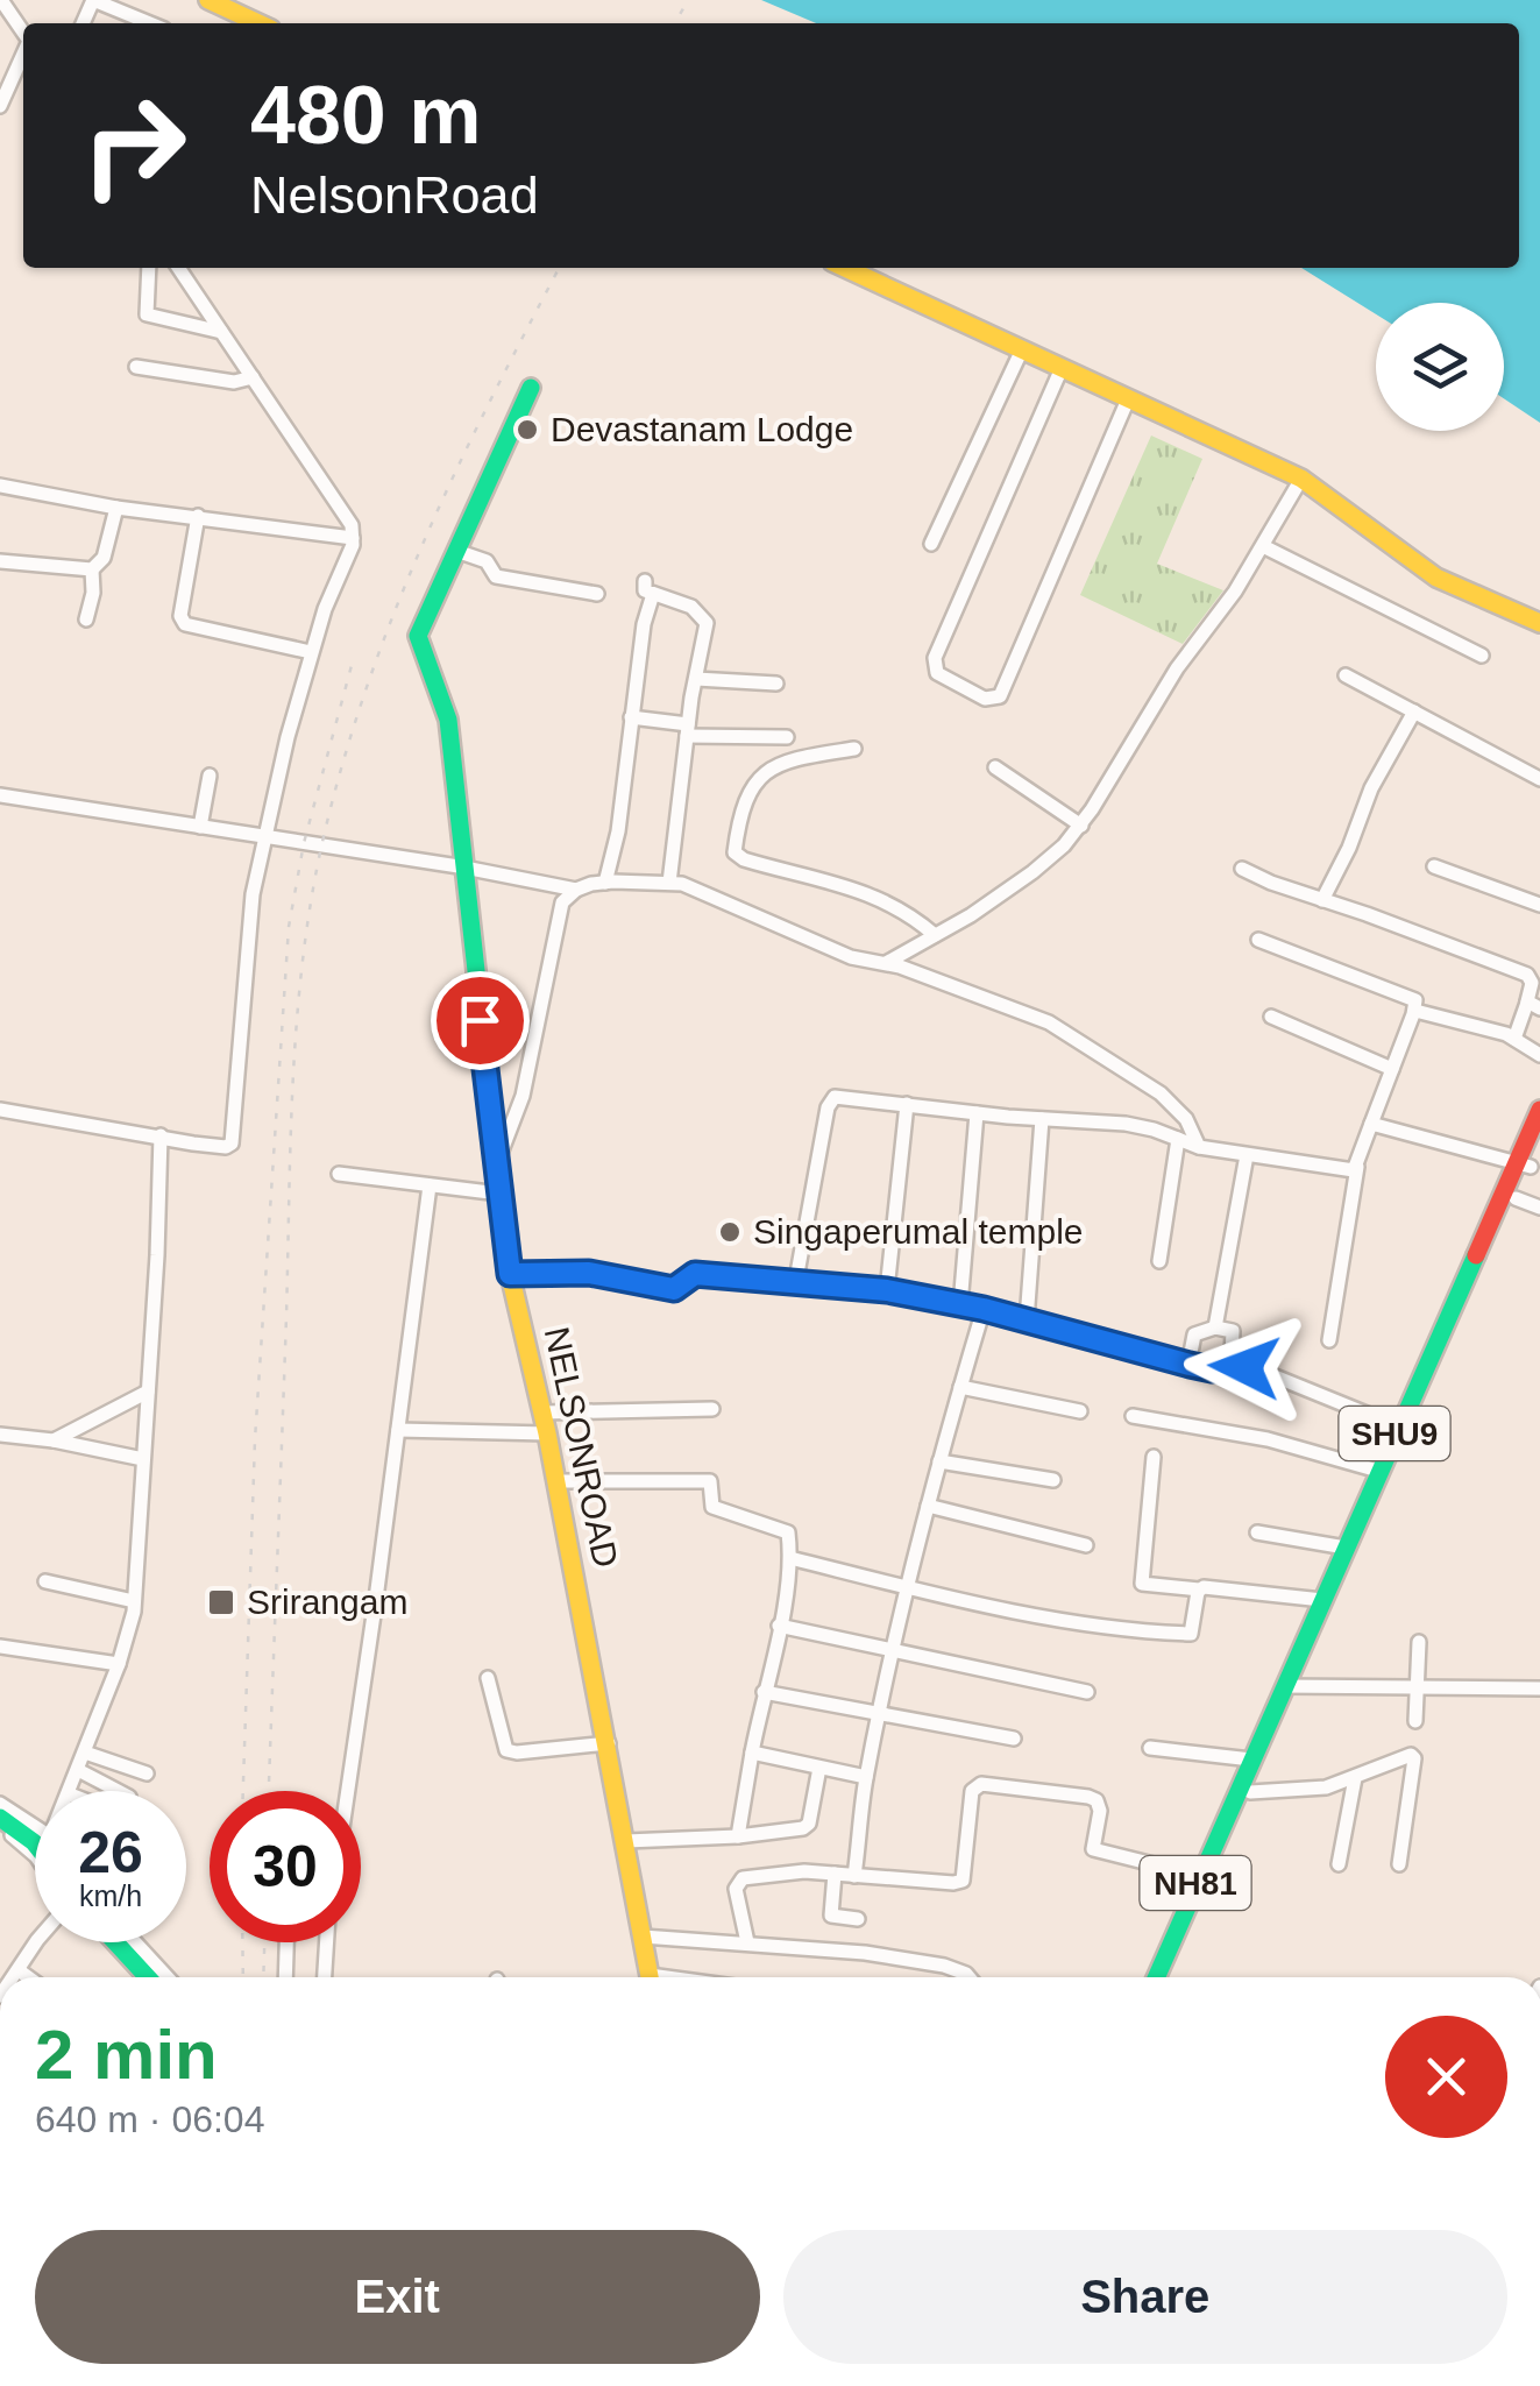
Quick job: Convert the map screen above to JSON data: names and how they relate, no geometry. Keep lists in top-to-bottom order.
{
  "streets": {
    "main road": ["SHU9", "NELSONROAD", "NH81"]
  },
  "crossings": [
    ["SHU9", "NH81"]
  ],
  "places": {
    "other": ["Devastanam Lodge", "Singaperumal temple"],
    "transit": ["Srirangam"]
  },
  "page": {
    "turn": ["480 m", "NelsonRoad"],
    "speed": "26 km/h",
    "limit": "30",
    "heading": ["2 min", "640 m · 06:04"],
    "buttons": ["Exit", "Share"]
  }
}
